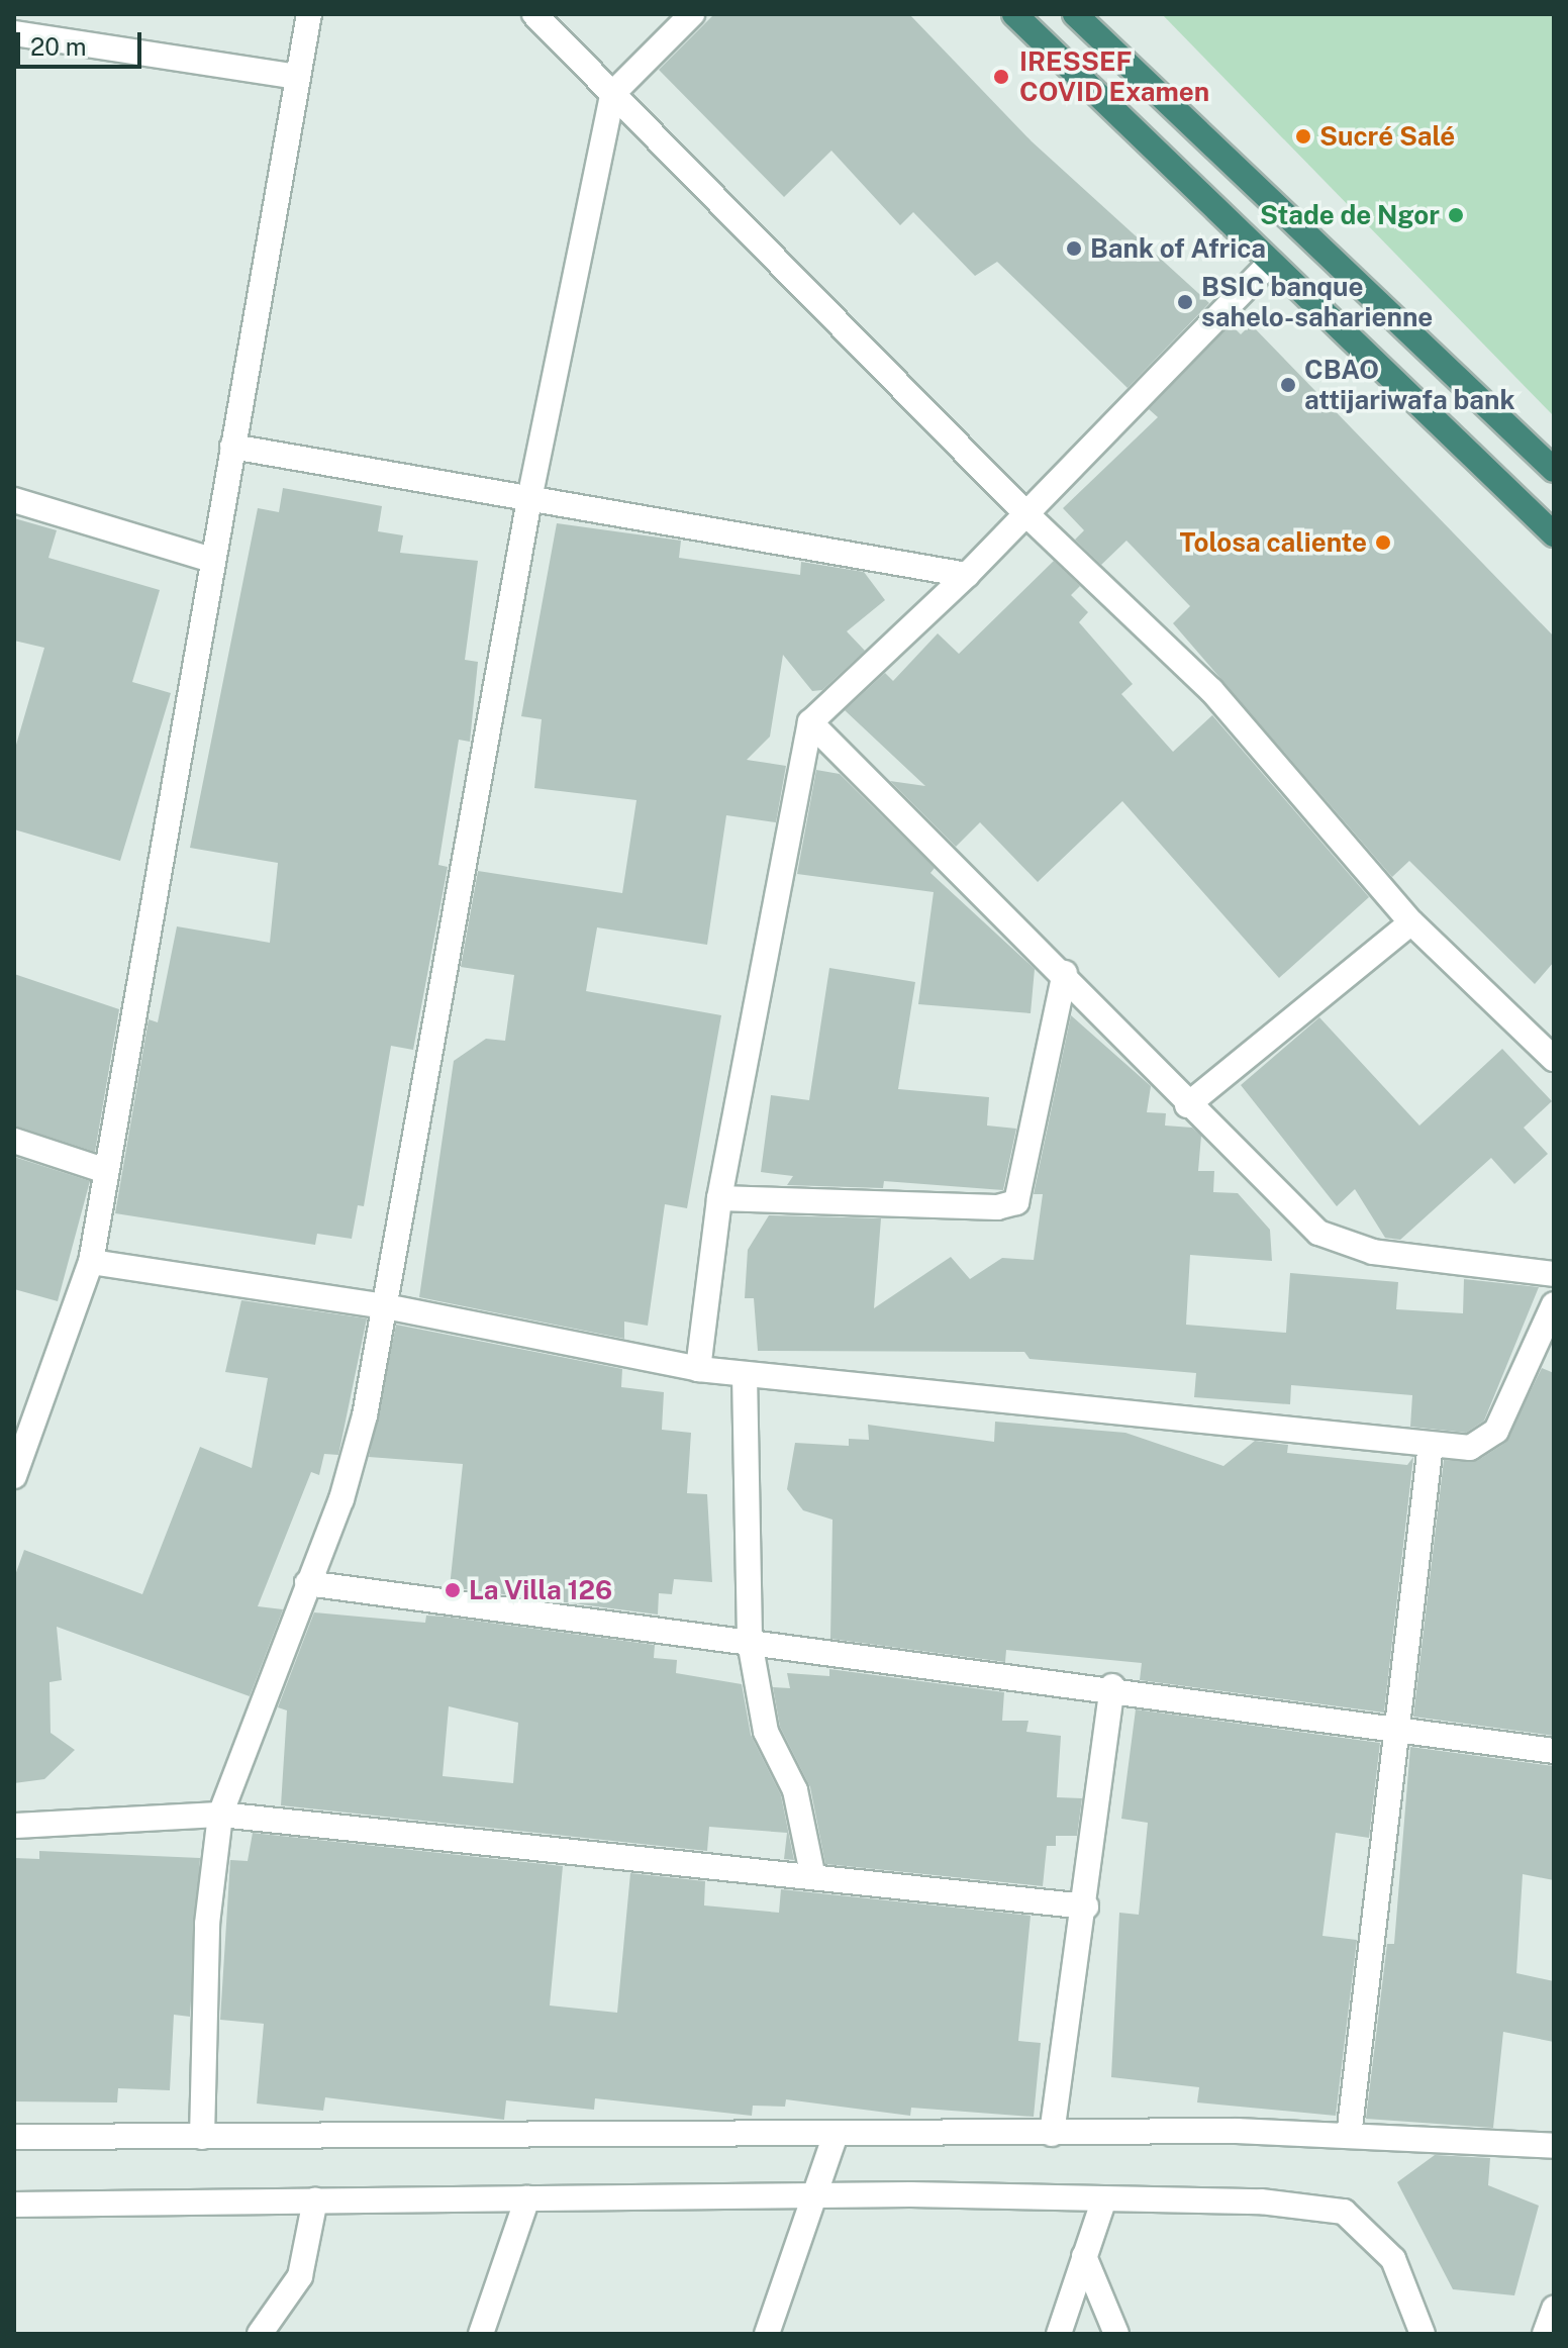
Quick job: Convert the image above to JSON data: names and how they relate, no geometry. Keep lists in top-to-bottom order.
{
  "places": [
    "IRESSEF COVID Examen",
    "Sucré Salé",
    "Stade de Ngor",
    "Bank of Africa",
    "BSIC banque sahelo-saharienne",
    "CBAO attijariwafa bank",
    "Tolosa caliente",
    "La Villa 126"
  ],
  "scale_bar": "20 m"
}
